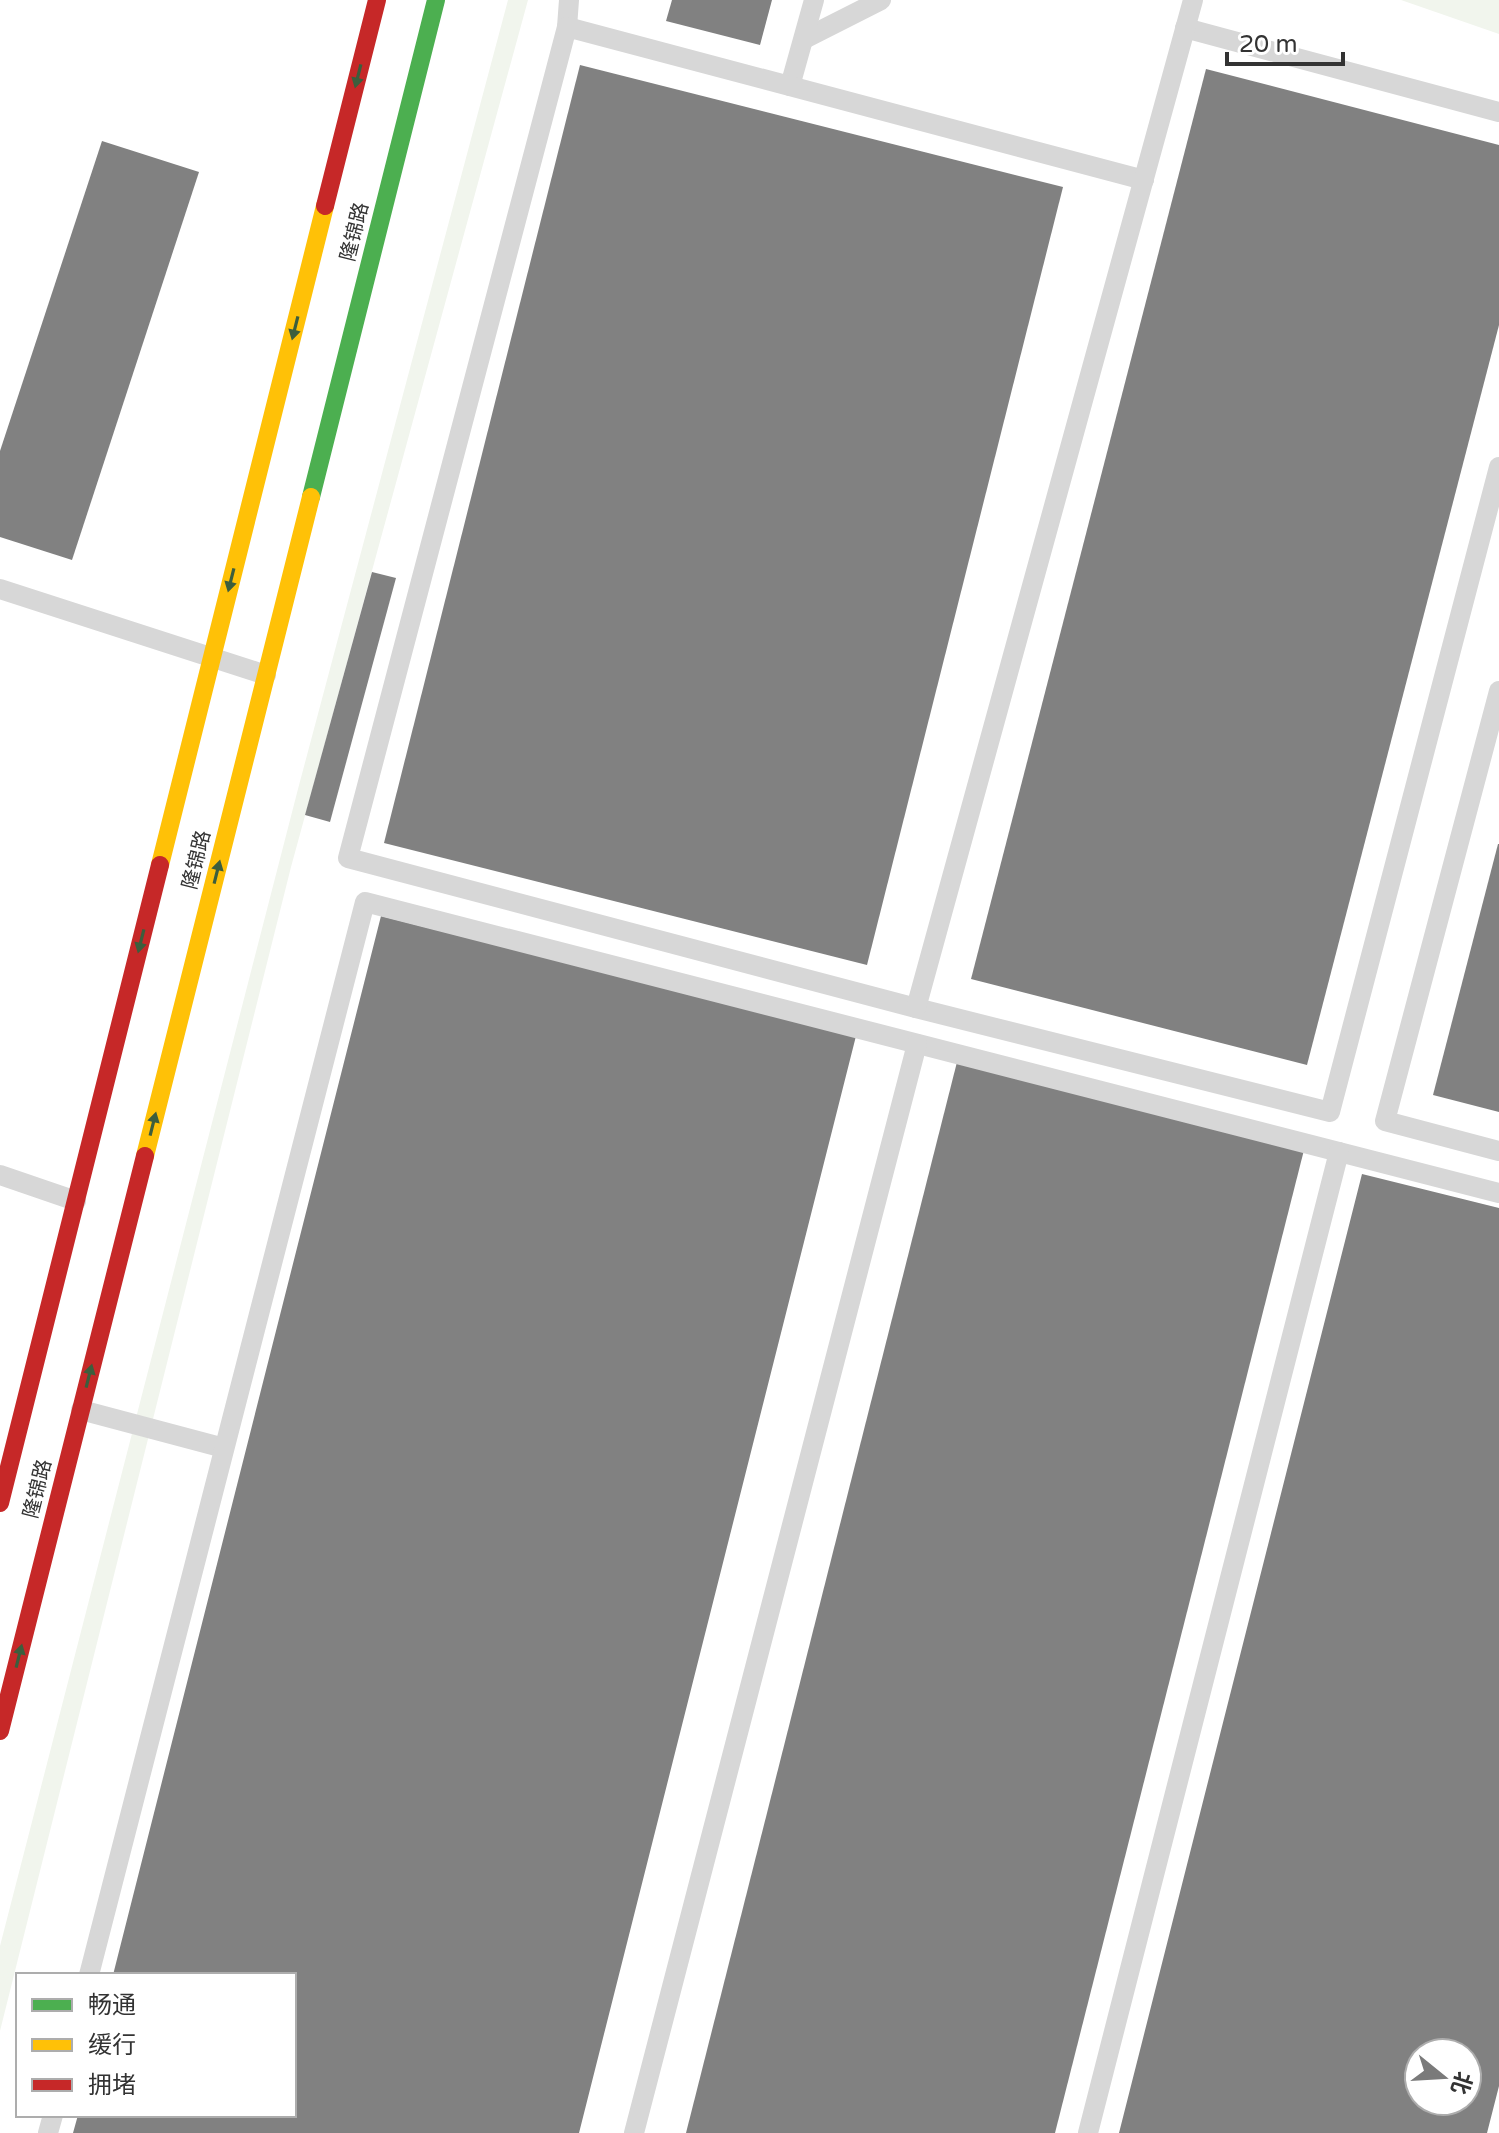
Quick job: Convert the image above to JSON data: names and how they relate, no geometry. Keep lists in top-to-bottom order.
{
  "streets": {
    "main road": ["隆锦路"]
  },
  "legend": ["畅通", "缓行", "拥堵"],
  "scale_bar": "20 m",
  "north": "right"
}
